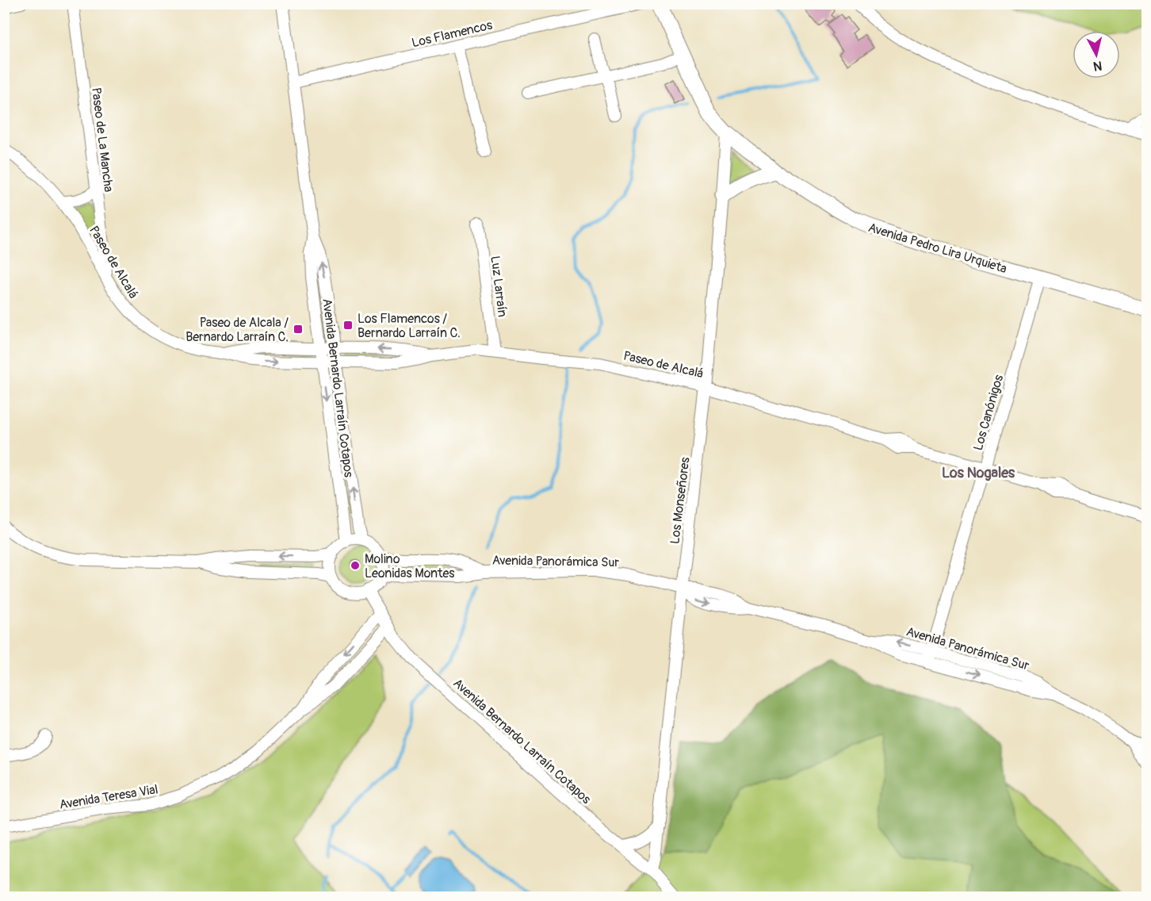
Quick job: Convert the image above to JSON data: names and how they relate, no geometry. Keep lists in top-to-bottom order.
{
  "streets": {
    "main road": ["Avenida Pedro Lira Urquieta"],
    "street": [
      "Los Flamencos",
      "Paseo de La Mancha",
      "Paseo de Alcalá",
      "Luz Larraín",
      "Avenida Bernardo Larraín Cotapos",
      "Los Canónigos",
      "Los Monseñores",
      "Avenida Panorámica Sur",
      "Avenida Teresa Vial"
    ]
  },
  "crossings": [
    ["Los Flamencos", "Avenida Bernardo Larraín Cotapos"],
    ["Paseo de La Mancha", "Paseo de Alcalá"],
    ["Avenida Pedro Lira Urquieta", "Los Canónigos"],
    ["Avenida Pedro Lira Urquieta", "Los Monseñores"],
    ["Paseo de Alcalá", "Luz Larraín"],
    ["Paseo de Alcalá", "Avenida Bernardo Larraín Cotapos"],
    ["Paseo de Alcalá", "Los Canónigos"],
    ["Paseo de Alcalá", "Los Monseñores"],
    ["Avenida Bernardo Larraín Cotapos", "Los Monseñores"],
    ["Avenida Bernardo Larraín Cotapos", "Avenida Panorámica Sur"],
    ["Avenida Bernardo Larraín Cotapos", "Avenida Teresa Vial"],
    ["Los Canónigos", "Avenida Panorámica Sur"],
    ["Los Monseñores", "Avenida Panorámica Sur"]
  ],
  "districts": ["Los Nogales"],
  "places": {
    "transit": ["Los Flamencos / Bernardo Larraín C.", "Paseo de Alcala / Bernardo Larraín C."],
    "other": ["Molino Leonidas Montes"]
  },
  "north": "bottom"
}
